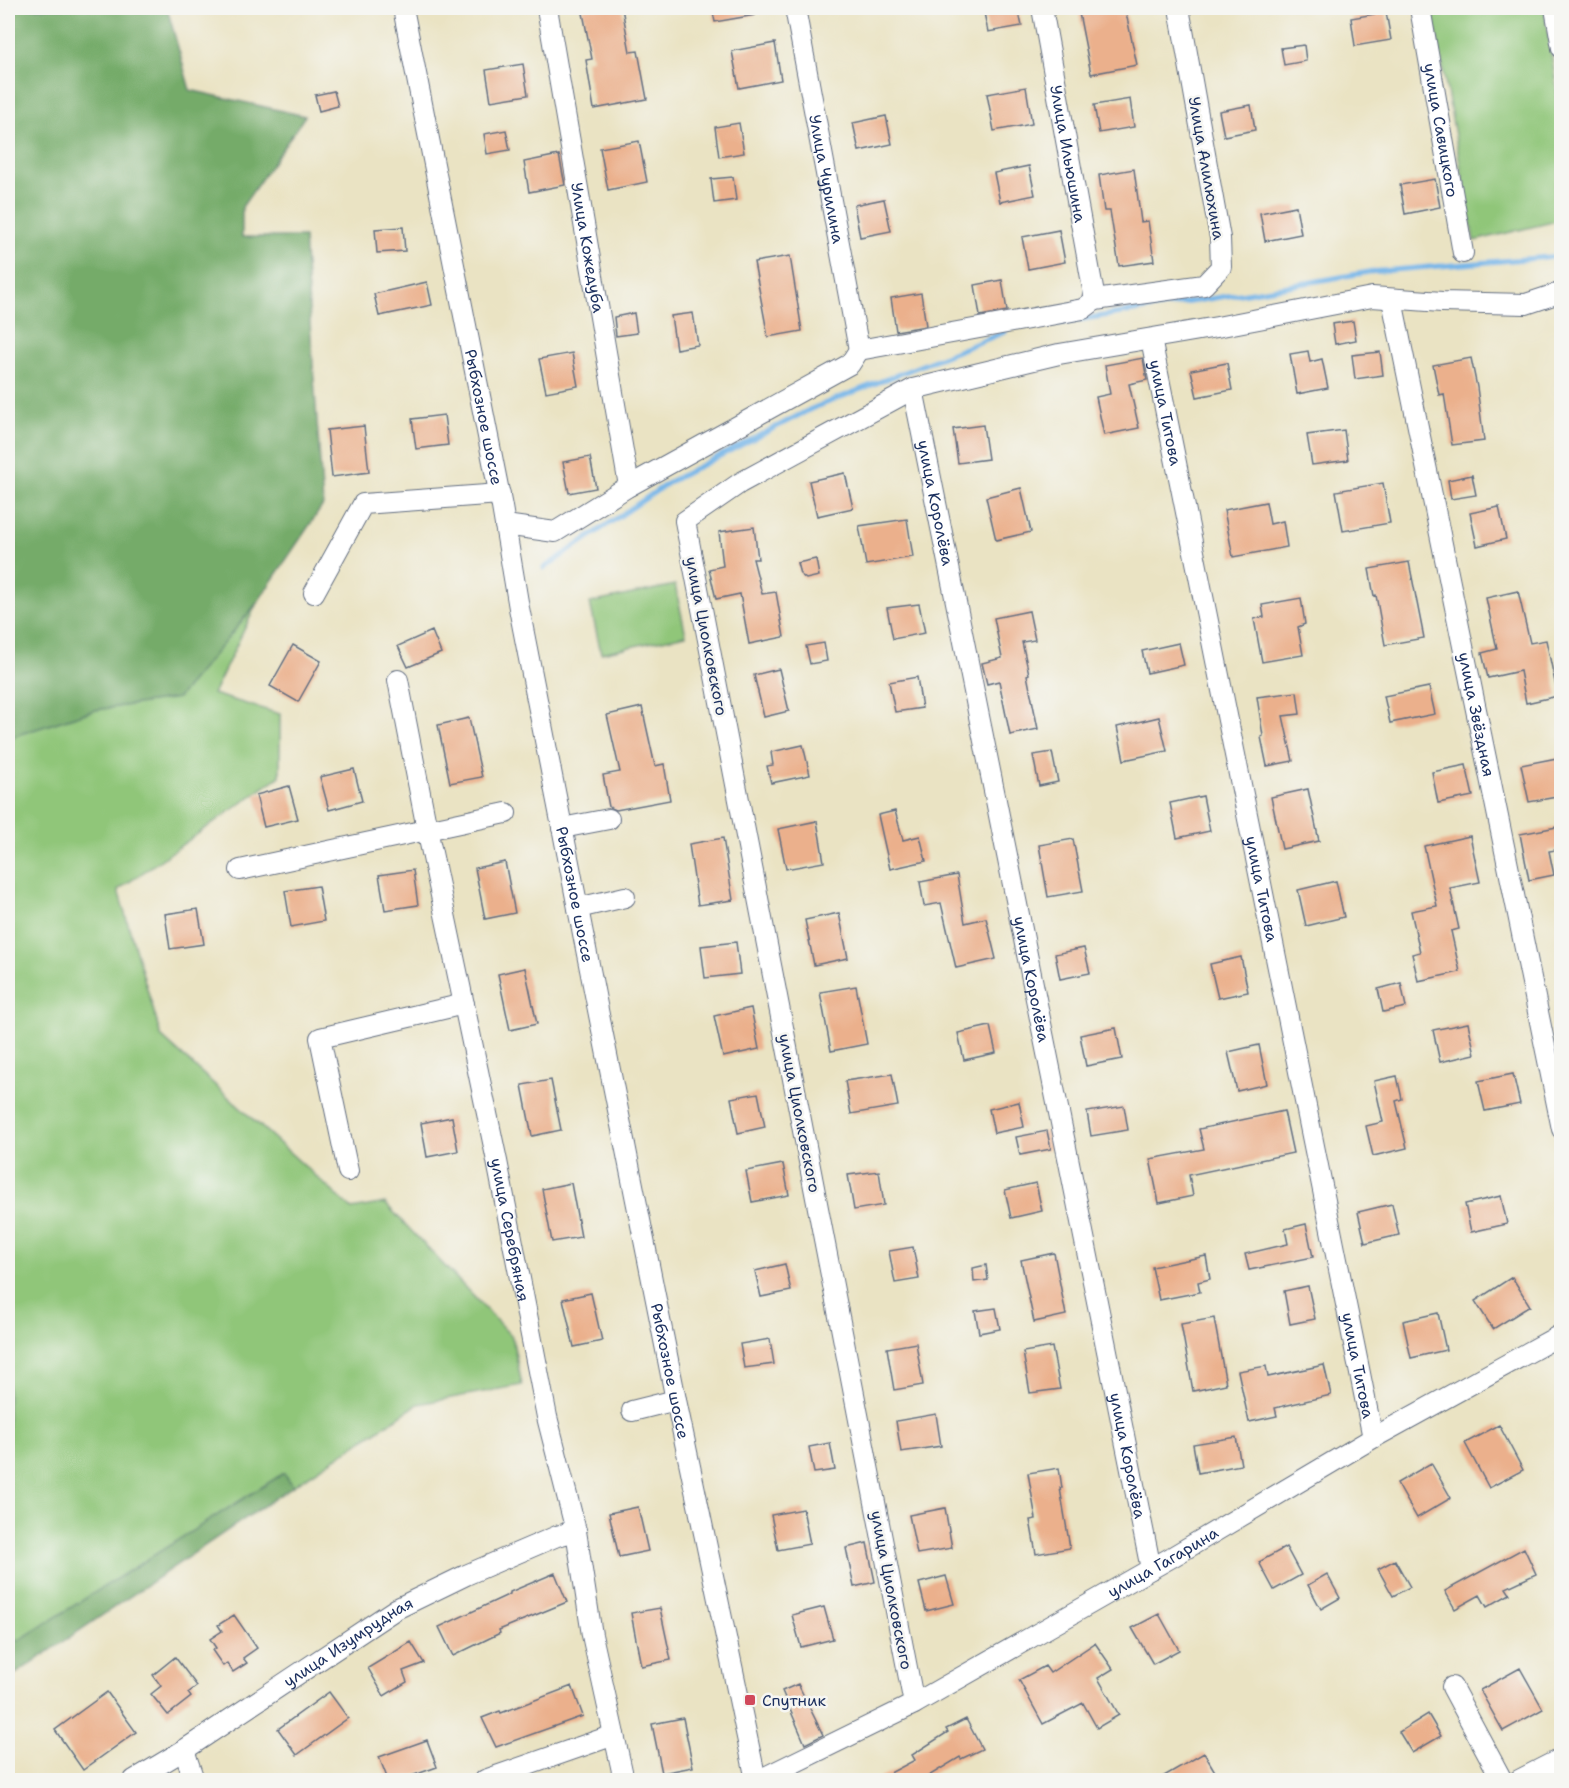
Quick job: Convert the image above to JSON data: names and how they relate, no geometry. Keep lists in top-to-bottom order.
{
  "streets": {
    "street": [
      "улица Савицкого",
      "Улица Ильюшина",
      "Улица Алилюхина",
      "Улица Чурилина",
      "Улица Кожедуба",
      "улица Титова",
      "Рыбхозное шоссе",
      "улица Королёва",
      "улица Циолковского",
      "улица Звёздная",
      "улица Серебряная",
      "улица Гагарина",
      "улица Изумрудная"
    ]
  },
  "crossings": [
    ["Улица Ильюшина", "Улица Алилюхина"],
    ["улица Титова", "улица Гагарина"],
    ["Рыбхозное шоссе", "улица Гагарина"],
    ["улица Королёва", "улица Циолковского"],
    ["улица Королёва", "улица Гагарина"],
    ["улица Циолковского", "улица Гагарина"],
    ["улица Серебряная", "улица Изумрудная"]
  ],
  "places": {
    "transit": ["Спутник"]
  }
}
